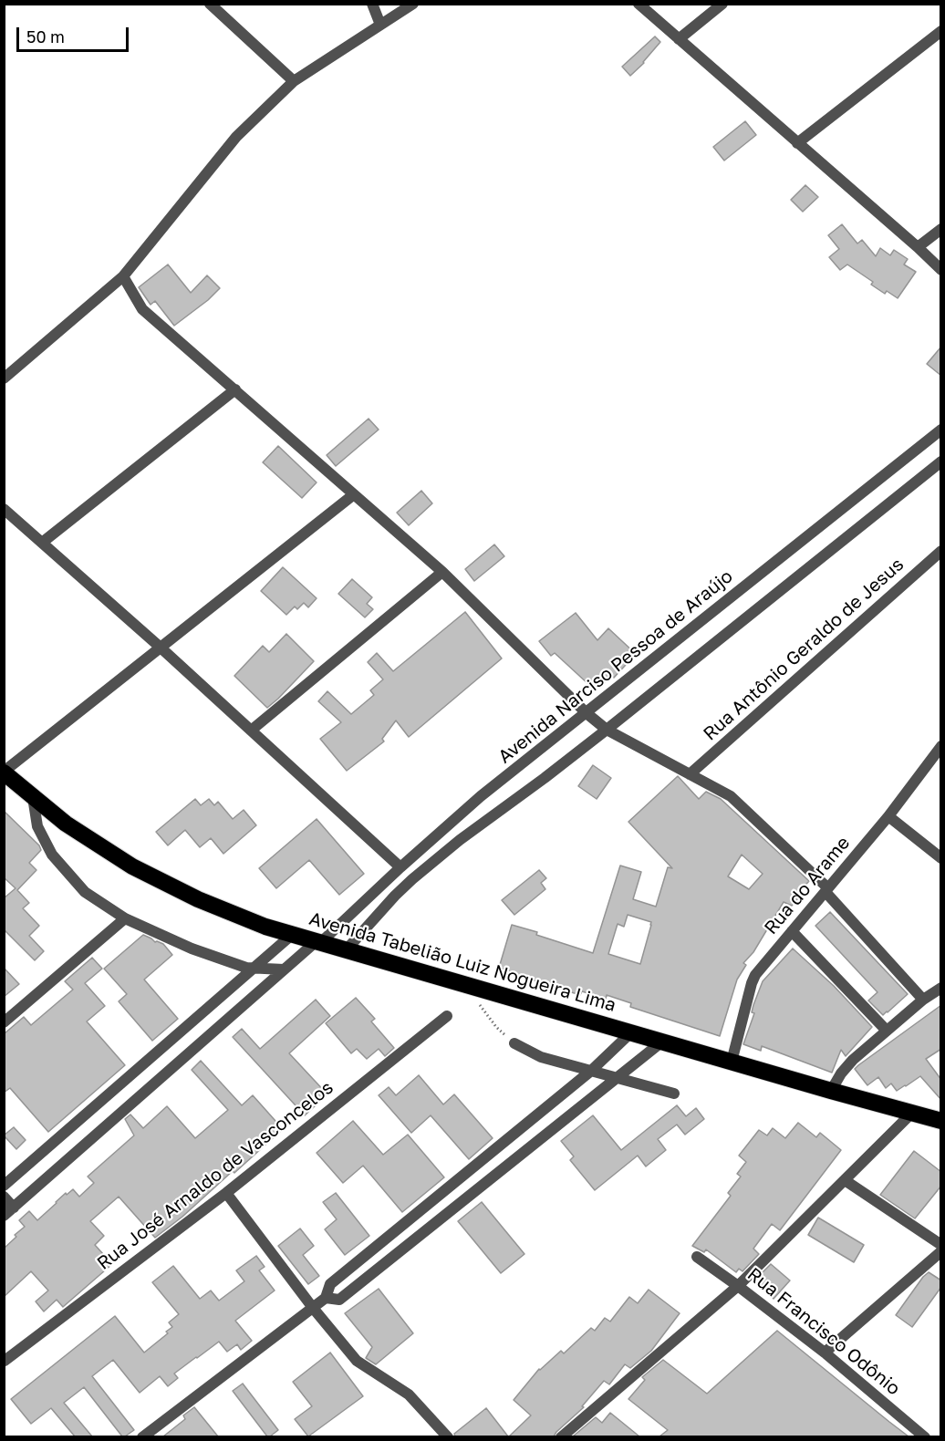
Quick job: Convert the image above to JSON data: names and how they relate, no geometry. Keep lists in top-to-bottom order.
{
  "streets": {
    "highway": ["Avenida Tabelião Luiz Nogueira Lima"],
    "street": [
      "Rua Antônio Geraldo de Jesus",
      "Avenida Narciso Pessoa de Araújo",
      "Rua do Arame",
      "Rua José Arnaldo de Vasconcelos",
      "Rua Francisco Odônio"
    ]
  },
  "crossings": [
    ["Avenida Narciso Pessoa de Araújo", "Avenida Tabelião Luiz Nogueira Lima"],
    ["Rua do Arame", "Avenida Tabelião Luiz Nogueira Lima"]
  ],
  "scale_bar": "50 m"
}
